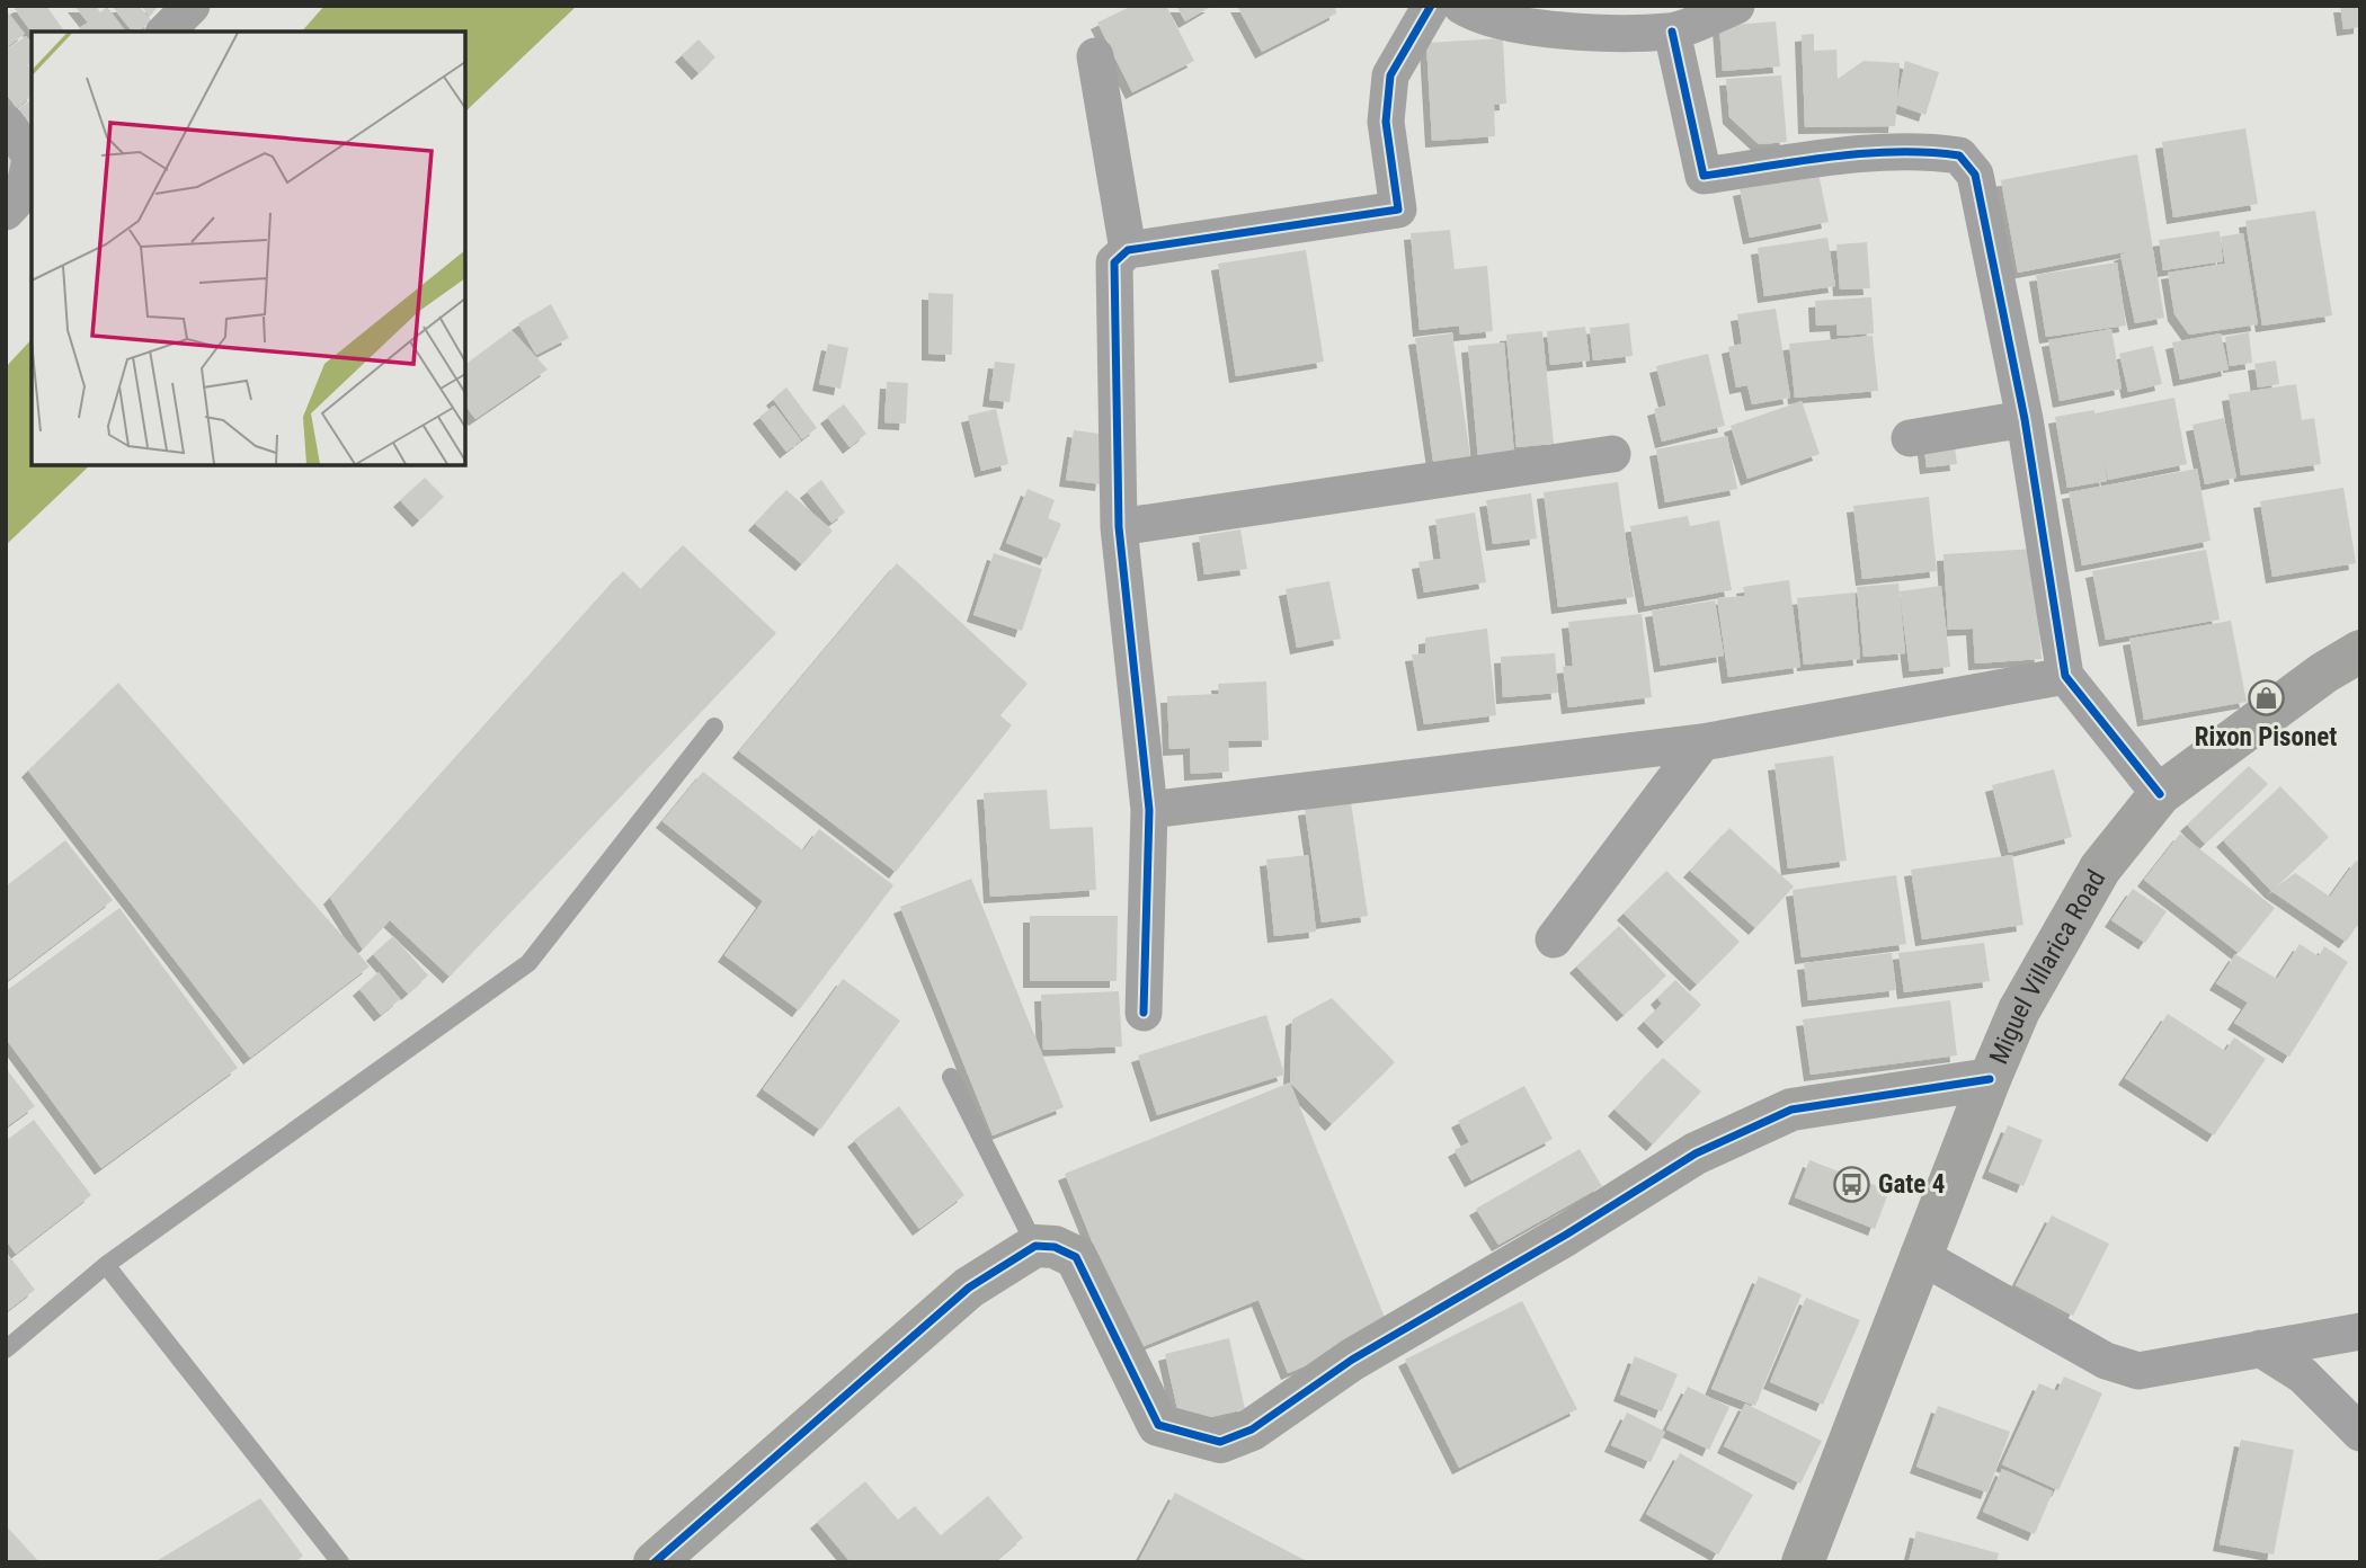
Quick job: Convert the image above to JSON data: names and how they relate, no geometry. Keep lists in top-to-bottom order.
{
  "streets": {
    "street": ["Miguel Villarica Road"]
  },
  "places": {
    "shop": ["Rixon Pisonet"],
    "bus stop": ["Gate 4"]
  }
}
